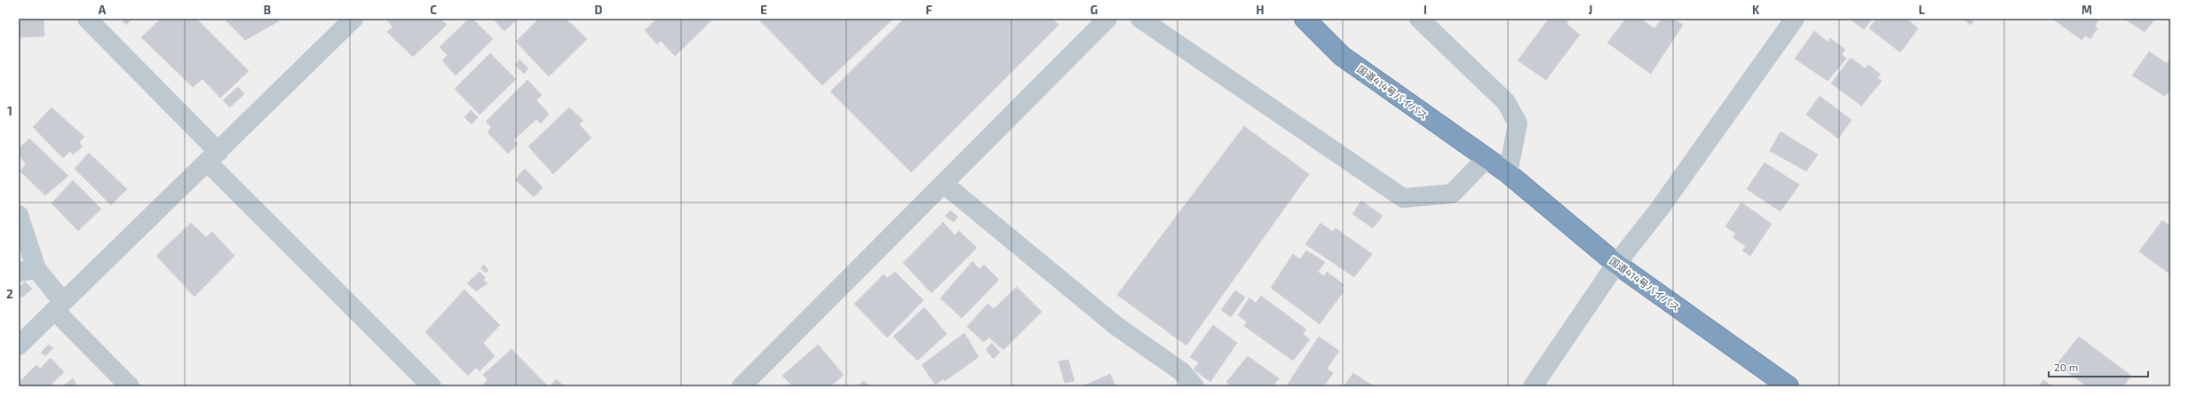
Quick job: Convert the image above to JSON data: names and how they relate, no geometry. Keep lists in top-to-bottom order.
{
  "streets": {
    "highway": ["国道414号バイパス"]
  },
  "scale_bar": "20 m",
  "grid": {
    "columns": [
      "A",
      "B",
      "C",
      "D",
      "E",
      "F",
      "G",
      "H",
      "I",
      "J",
      "K",
      "L",
      "M"
    ],
    "rows": ["1", "2"]
  }
}
